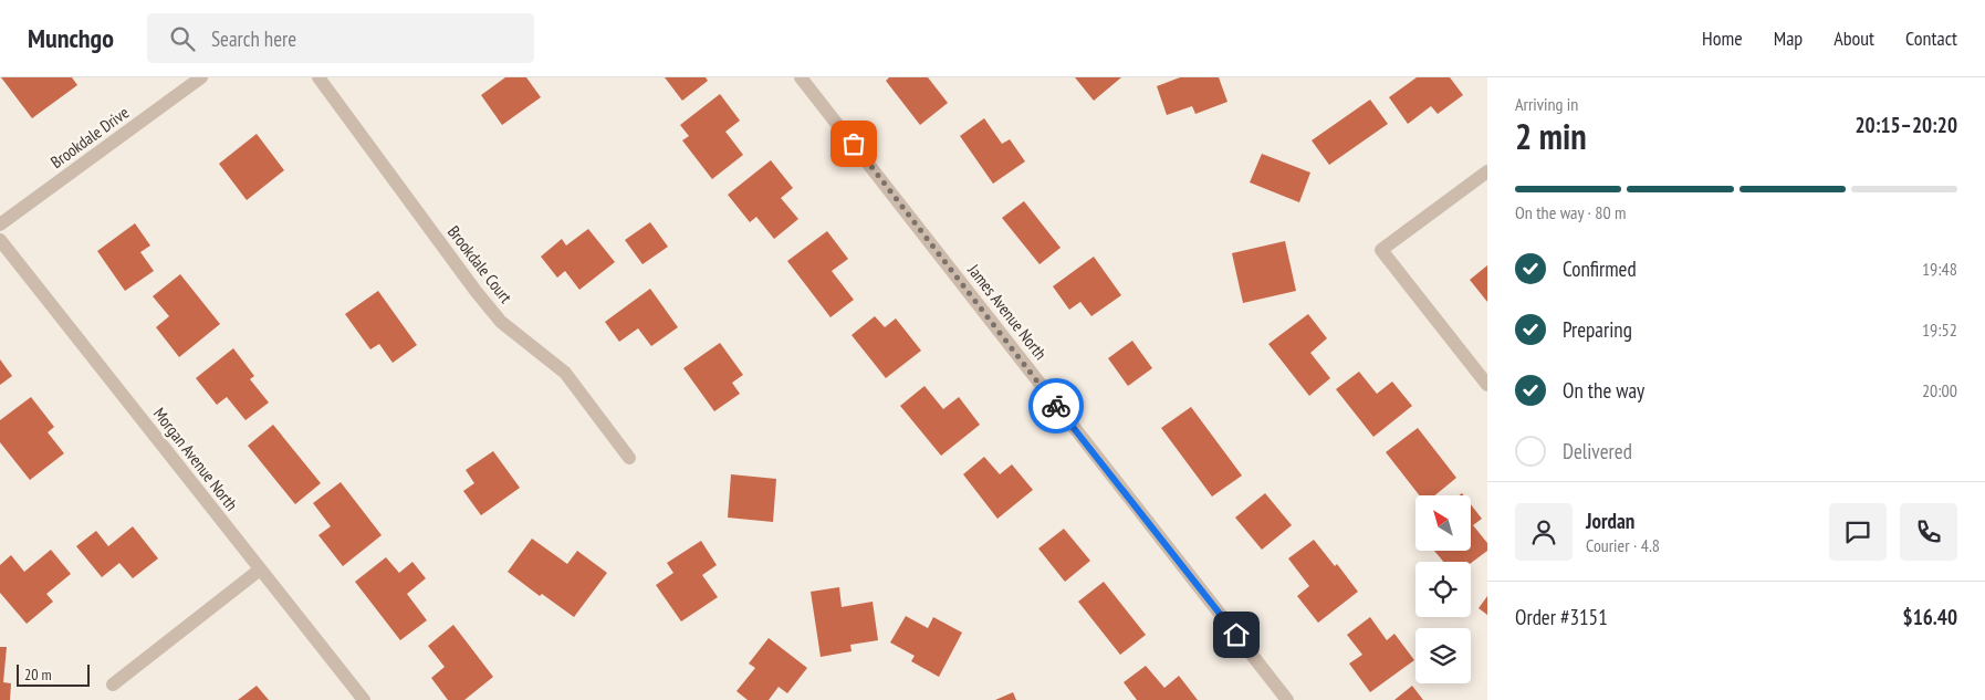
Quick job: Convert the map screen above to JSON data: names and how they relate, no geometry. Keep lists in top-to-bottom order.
{
  "streets": {
    "street": [
      "Brookdale Drive",
      "Brookdale Court",
      "James Avenue North",
      "Morgan Avenue North"
    ]
  },
  "scale_bar": "20 m",
  "north": "top left",
  "page": {
    "header": "Munchgo",
    "search": "Search here",
    "nav": [
      "Home",
      "Map",
      "About",
      "Contact"
    ],
    "heading": ["2 min", "Arriving in", "20:15–20:20"],
    "panel": [
      "Jordan",
      "Courier · 4.8",
      "Order #3151",
      "$16.40"
    ],
    "bar": "On the way · 80 m",
    "list": [
      ["Confirmed", "19:48"],
      ["Preparing", "19:52"],
      ["On the way", "20:00"],
      "Delivered"
    ],
    "scale": "20 m"
  }
}
